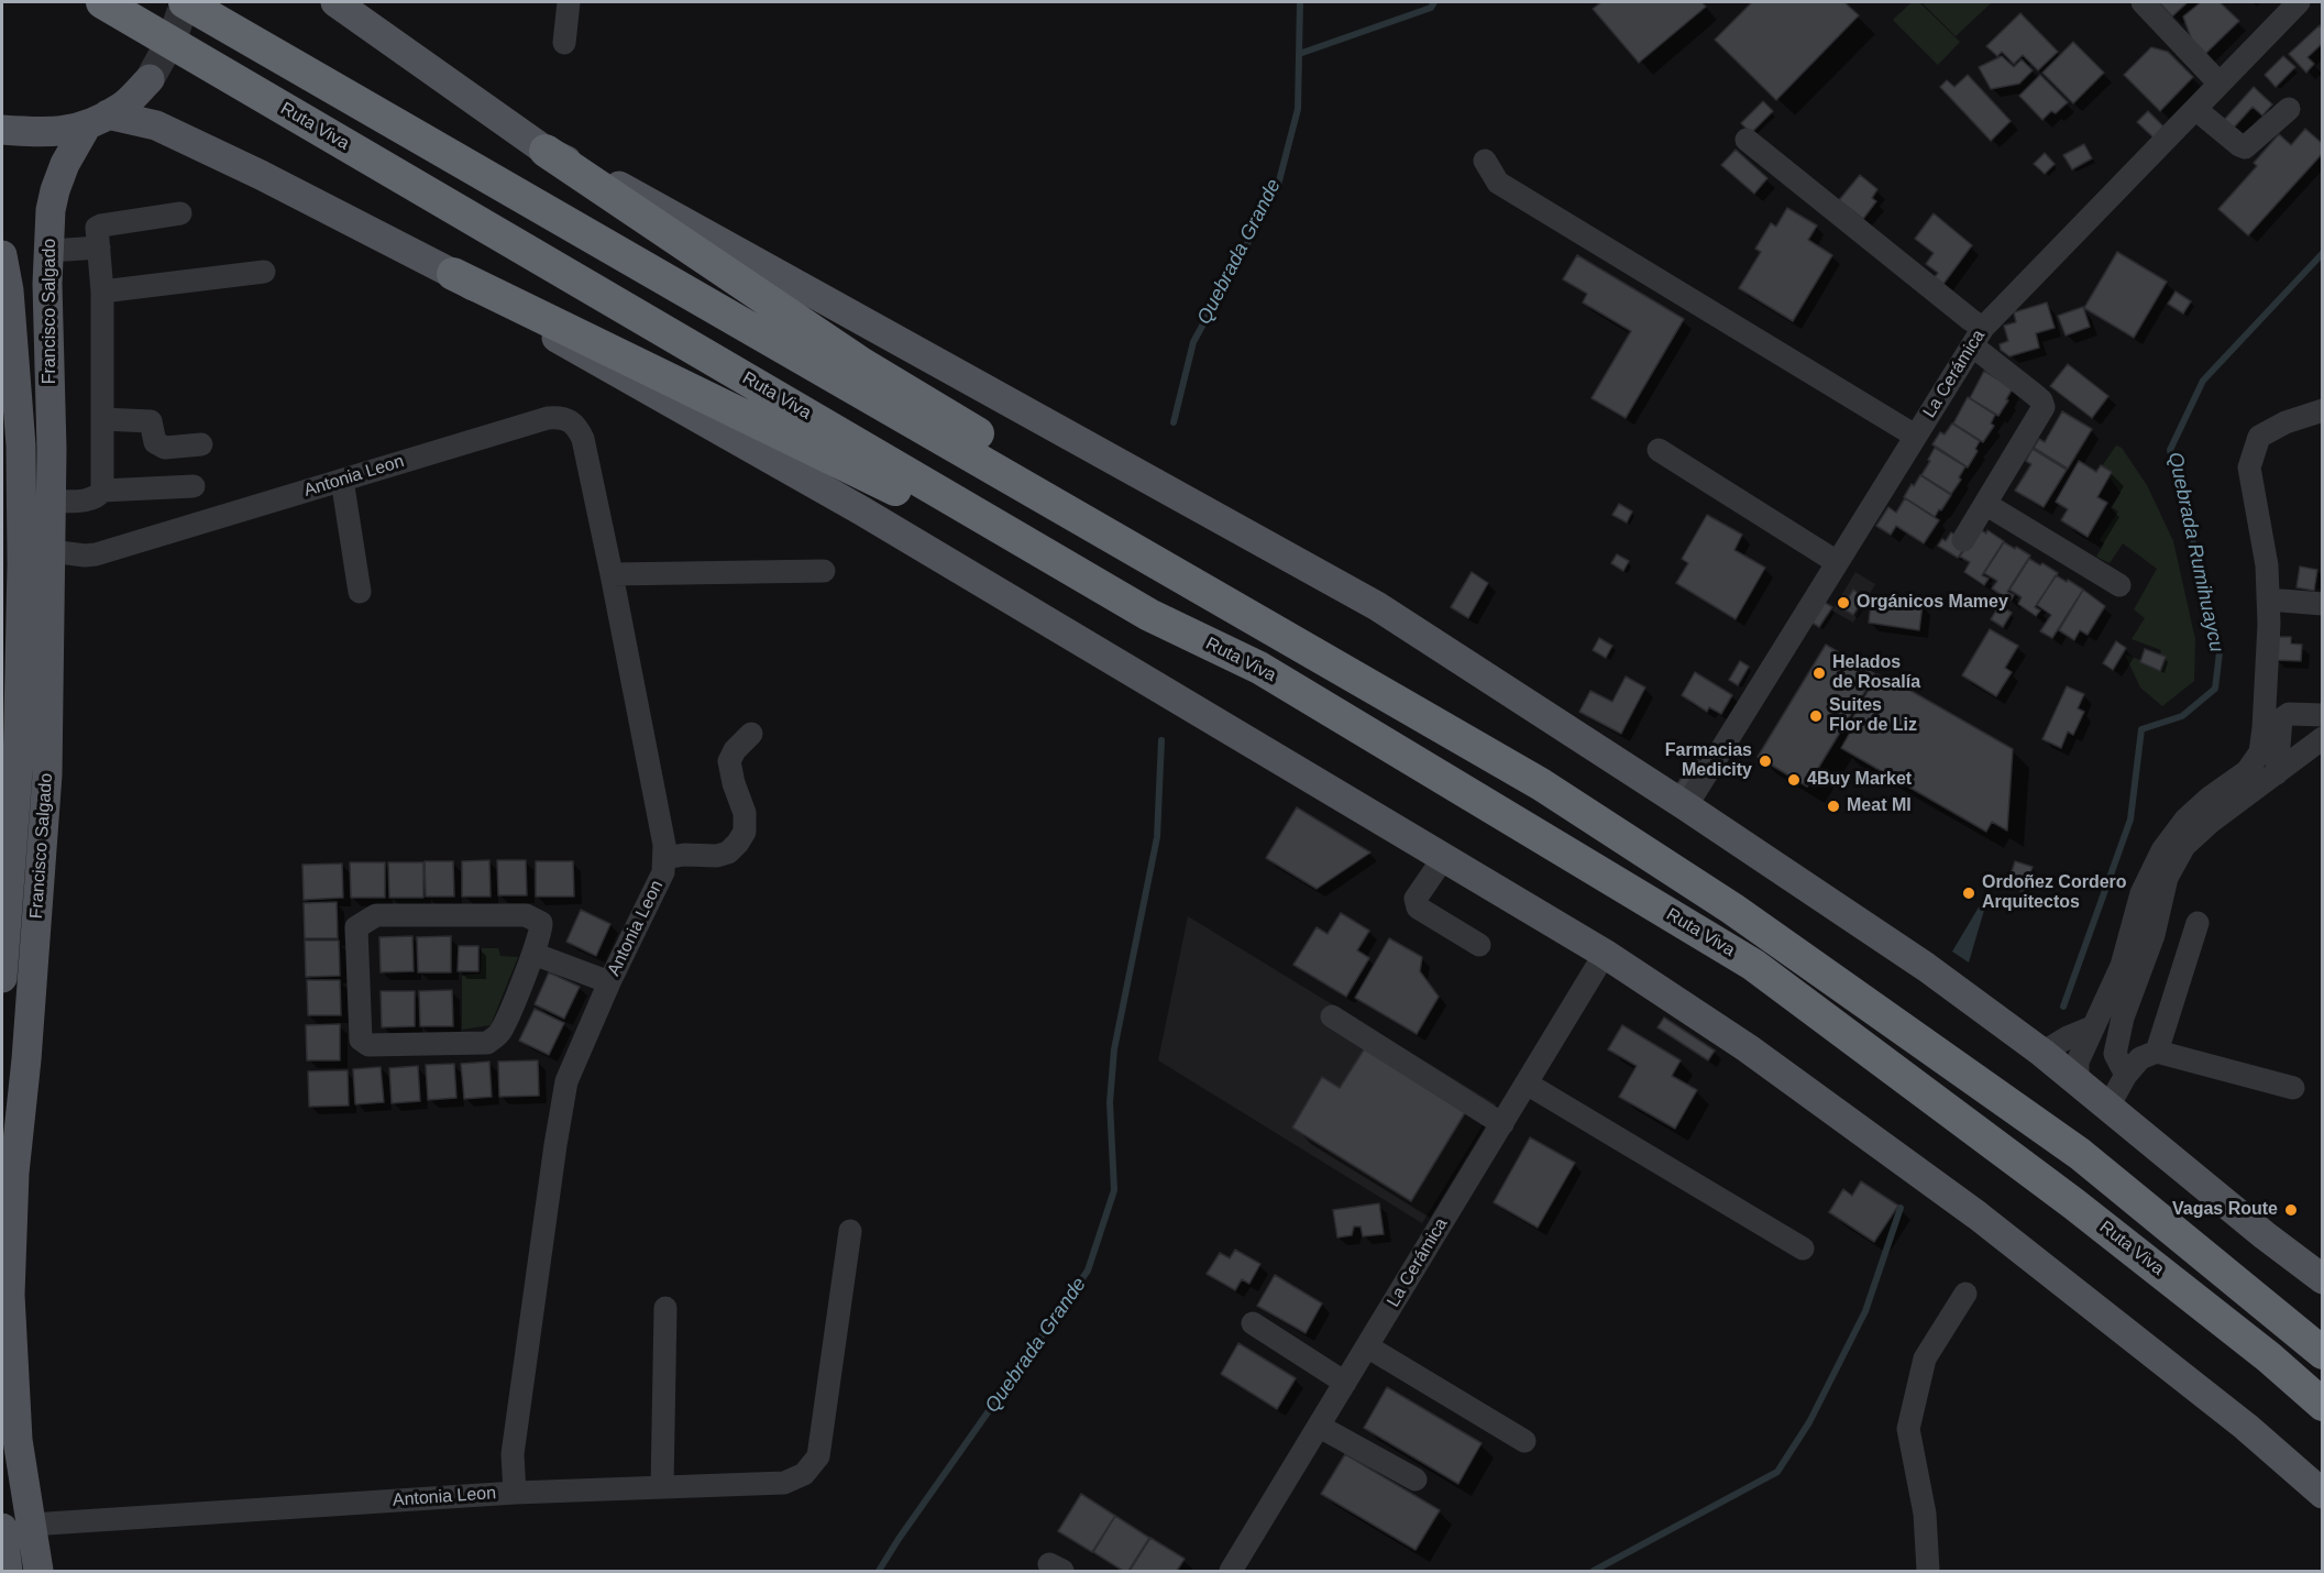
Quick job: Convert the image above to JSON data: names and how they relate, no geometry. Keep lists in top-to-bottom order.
{
  "streets": {
    "highway": ["Ruta Viva"],
    "main road": ["Francisco Salgado"],
    "street": ["La Cerámica", "Antonia Leon"]
  },
  "crossings": [
    ["Francisco Salgado", "Antonia Leon"]
  ],
  "water": ["Quebrada Grande", "Quebrada Rumihuaycu"],
  "places": [
    "Orgánicos Mamey",
    "Helados de Rosalía",
    "Suites Flor de Liz",
    "Farmacias Medicity",
    "4Buy Market",
    "Meat MI",
    "Ordoñez Cordero Arquitectos",
    "Vagas Route"
  ]
}
